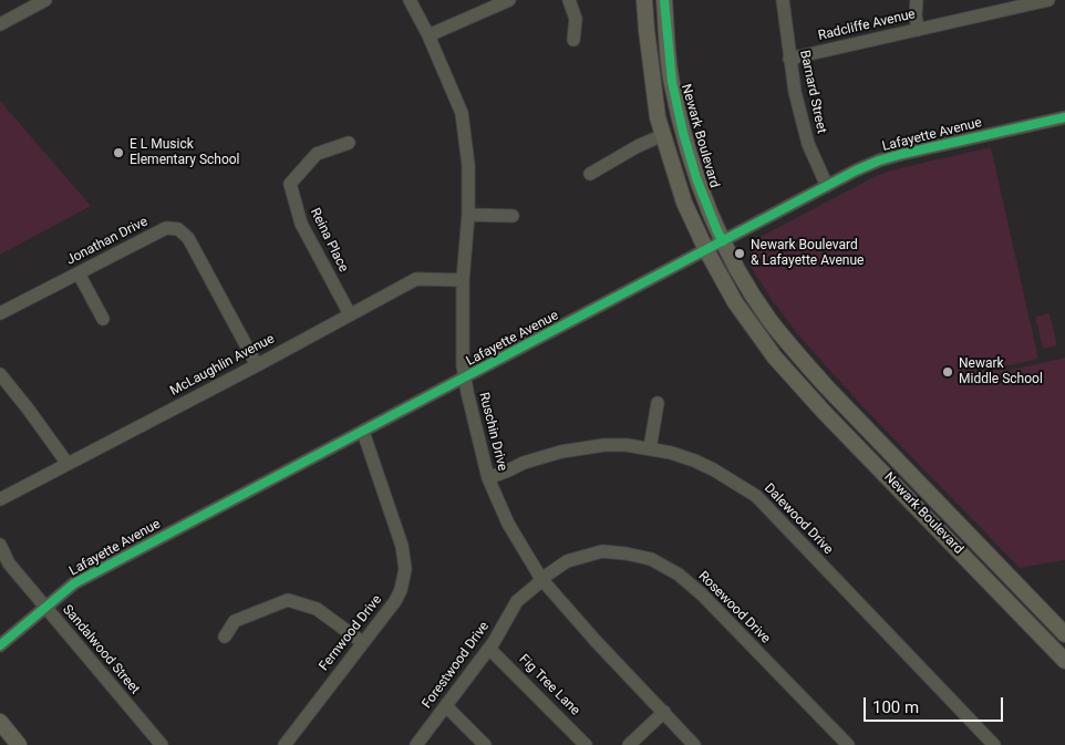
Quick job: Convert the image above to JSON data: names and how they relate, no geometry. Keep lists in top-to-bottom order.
{
  "streets": {
    "main road": ["Newark Boulevard"],
    "street": [
      "Radcliffe Avenue",
      "Barnard Street",
      "Lafayette Avenue",
      "Reina Place",
      "Jonathan Drive",
      "McLaughlin Avenue",
      "Ruschin Drive",
      "Dalewood Drive",
      "Rosewood Drive",
      "Fernwood Drive",
      "Sandalwood Street",
      "Forestwood Drive",
      "Fig Tree Lane"
    ]
  },
  "crossings": [
    ["Radcliffe Avenue", "Barnard Street"],
    ["Barnard Street", "Lafayette Avenue"],
    ["Lafayette Avenue", "Newark Boulevard"],
    ["Lafayette Avenue", "Ruschin Drive"],
    ["Lafayette Avenue", "Fernwood Drive"],
    ["Lafayette Avenue", "Sandalwood Street"],
    ["Reina Place", "McLaughlin Avenue"],
    ["Jonathan Drive", "McLaughlin Avenue"],
    ["McLaughlin Avenue", "Ruschin Drive"],
    ["Ruschin Drive", "Dalewood Drive"],
    ["Ruschin Drive", "Rosewood Drive"],
    ["Ruschin Drive", "Forestwood Drive"],
    ["Rosewood Drive", "Forestwood Drive"],
    ["Forestwood Drive", "Fig Tree Lane"]
  ],
  "places": ["E L Musick Elementary School", "Newark Boulevard & Lafayette Avenue", "Newark Middle School"],
  "scale_bar": "100 m"
}
